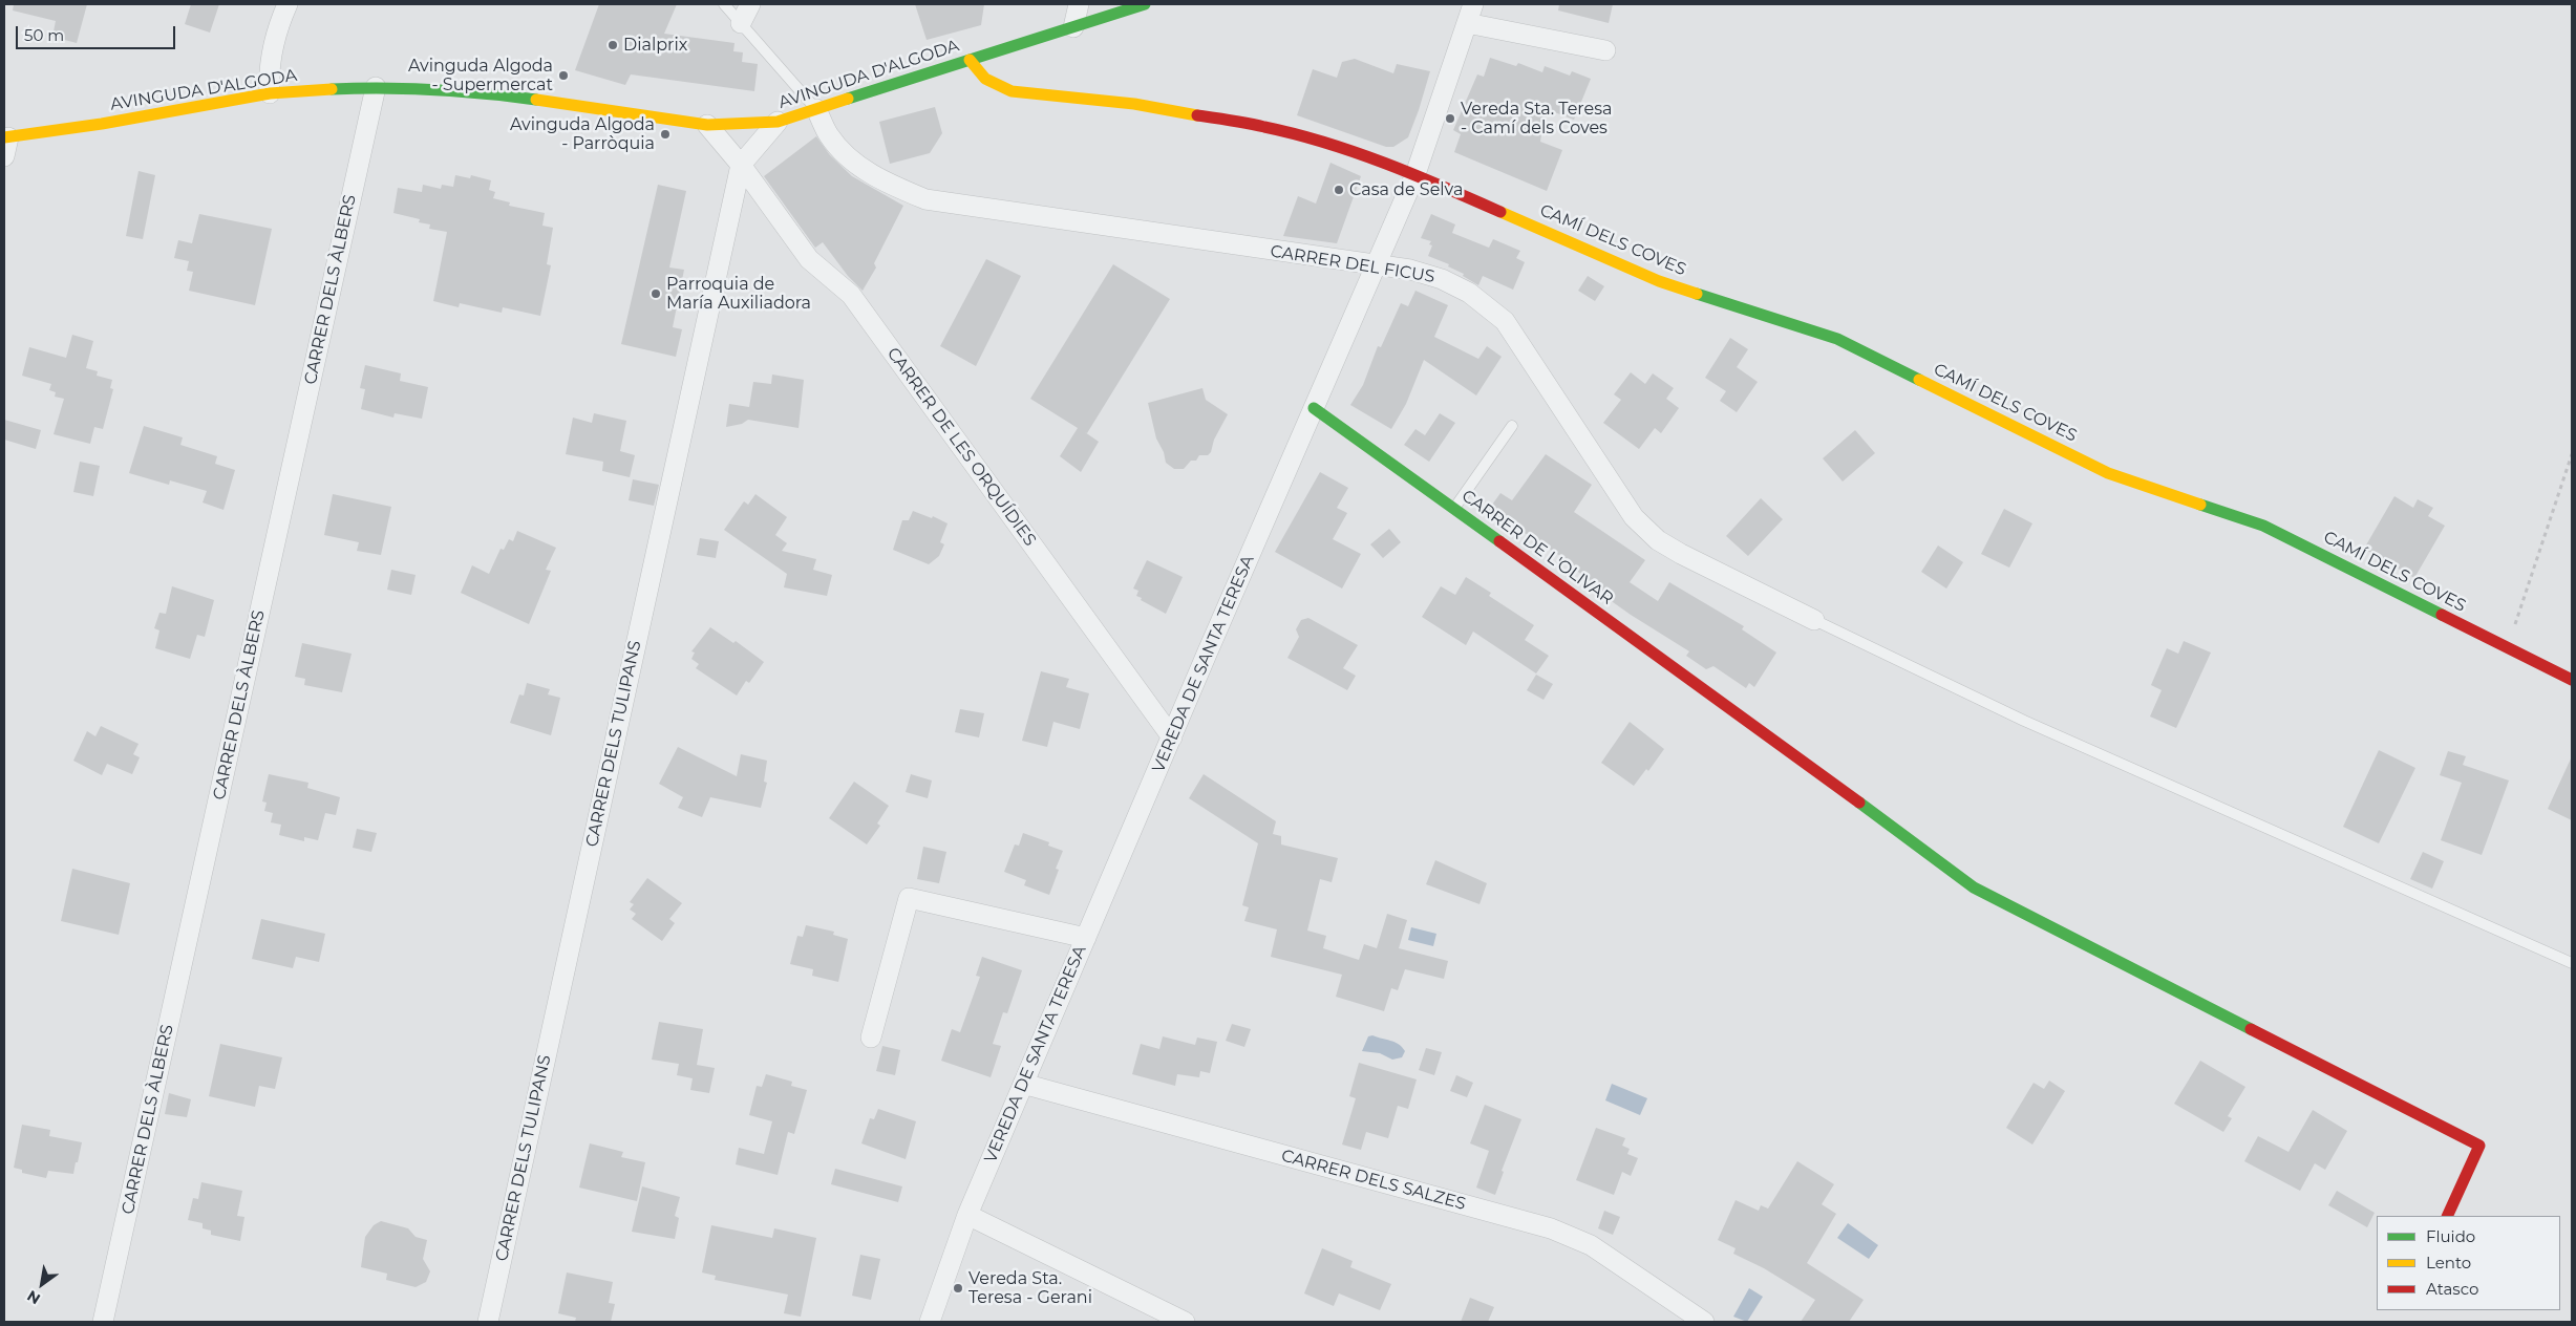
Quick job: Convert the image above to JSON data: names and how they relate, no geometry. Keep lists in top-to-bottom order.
{
  "streets": {
    "street": [
      "AVINGUDA D'ALGODA",
      "CAMÍ DELS COVES",
      "CARRER DEL FICUS",
      "CARRER DELS ÀLBERS",
      "CARRER DE LES ORQUÍDIES",
      "CARRER DE L'OLIVAR",
      "VEREDA DE SANTA TERESA",
      "CARRER DELS TULIPANS",
      "CARRER DELS SALZES"
    ]
  },
  "crossings": [
    ["AVINGUDA D'ALGODA", "CAMÍ DELS COVES"],
    ["AVINGUDA D'ALGODA", "CARRER DEL FICUS"],
    ["AVINGUDA D'ALGODA", "CARRER DELS ÀLBERS"],
    ["AVINGUDA D'ALGODA", "CARRER DELS TULIPANS"],
    ["CAMÍ DELS COVES", "VEREDA DE SANTA TERESA"],
    ["CARRER DEL FICUS", "VEREDA DE SANTA TERESA"],
    ["CARRER DE LES ORQUÍDIES", "VEREDA DE SANTA TERESA"],
    ["CARRER DE LES ORQUÍDIES", "CARRER DELS TULIPANS"],
    ["CARRER DE L'OLIVAR", "VEREDA DE SANTA TERESA"],
    ["VEREDA DE SANTA TERESA", "CARRER DELS SALZES"]
  ],
  "places": [
    "Dialprix",
    "Avinguda Algoda - Supermercat",
    "Vereda Sta. Teresa - Camí dels Coves",
    "Avinguda Algoda - Parròquia",
    "Casa de Selva",
    "Parroquia de María Auxiliadora",
    "Vereda Sta. Teresa - Gerani"
  ],
  "legend": ["Fluido", "Lento", "Atasco"],
  "scale_bar": "50 m",
  "north": "bottom left"
}
